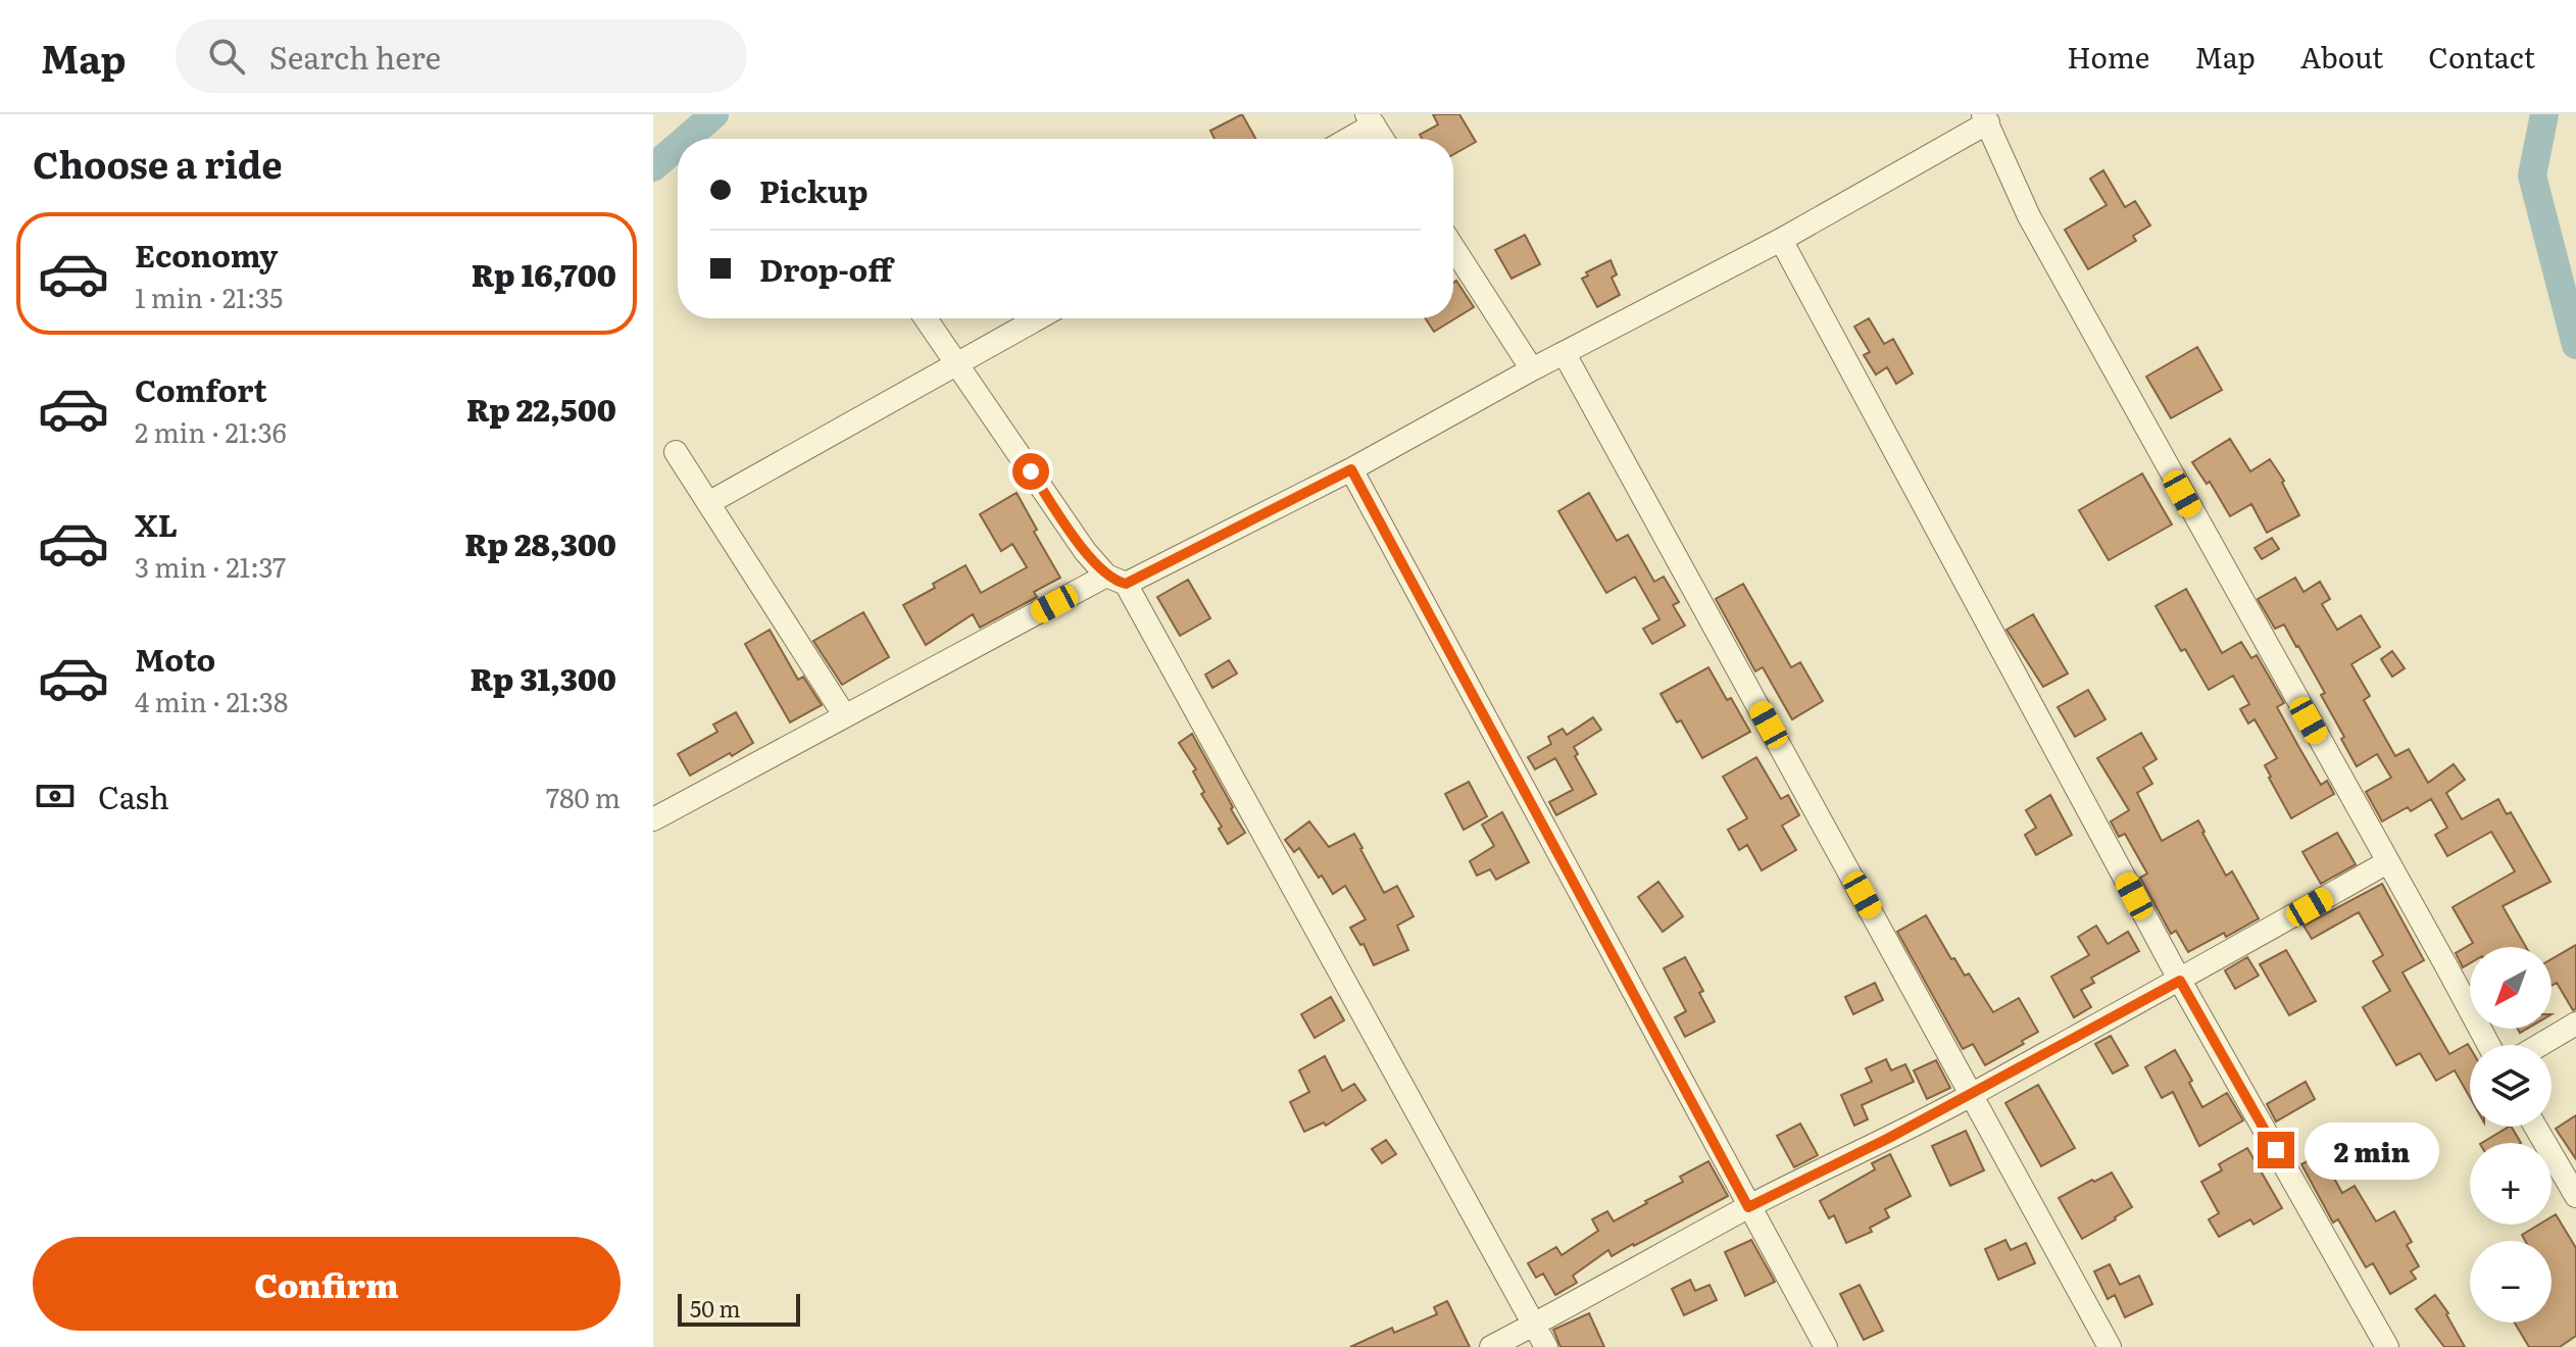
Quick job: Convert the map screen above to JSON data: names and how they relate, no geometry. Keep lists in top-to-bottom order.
{
  "scale_bar": "50 m",
  "north": "bottom left",
  "page": {
    "header": "Map",
    "search": "Search here",
    "nav": [
      "Home",
      "Map",
      "About",
      "Contact"
    ],
    "heading": "Choose a ride",
    "banner": ["Pickup", "Drop-off"],
    "list": [
      {
        "name": "Economy",
        "note": "1 min · 21:35",
        "value": "Rp 16,700"
      },
      {
        "name": "Comfort",
        "note": "2 min · 21:36",
        "value": "Rp 22,500"
      },
      {
        "name": "XL",
        "note": "3 min · 21:37",
        "value": "Rp 28,300"
      },
      {
        "name": "Moto",
        "note": "4 min · 21:38",
        "value": "Rp 31,300"
      }
    ],
    "pay": ["Cash", "780 m"],
    "map_buttons": ["+", "−"],
    "bubble": "2 min",
    "buttons": "Confirm",
    "scale": "50 m"
  }
}
